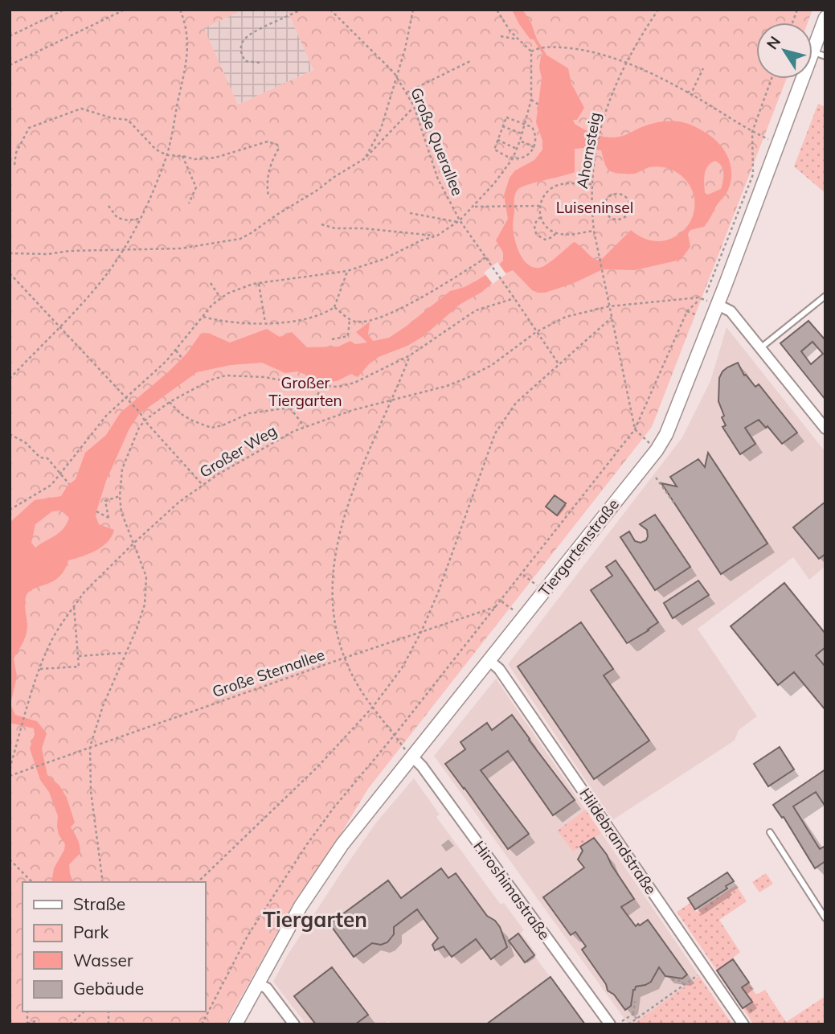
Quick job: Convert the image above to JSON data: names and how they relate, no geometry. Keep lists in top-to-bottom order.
{
  "streets": {
    "main road": ["Tiergartenstraße"],
    "street": ["Hildebrandstraße", "Hiroshimastraße"],
    "path": [
      "Große Querallee",
      "Ahornsteig",
      "Großer Weg",
      "Große Sternallee"
    ]
  },
  "crossings": [
    ["Große Querallee", "Großer Weg"],
    ["Ahornsteig", "Großer Weg"],
    ["Großer Weg", "Tiergartenstraße"],
    ["Tiergartenstraße", "Hildebrandstraße"],
    ["Tiergartenstraße", "Hiroshimastraße"]
  ],
  "districts": ["Tiergarten"],
  "parks": ["Luiseninsel", "Großer Tiergarten"],
  "legend": [
    "Straße",
    "Park",
    "Wasser",
    "Gebäude"
  ],
  "north": "top left"
}
